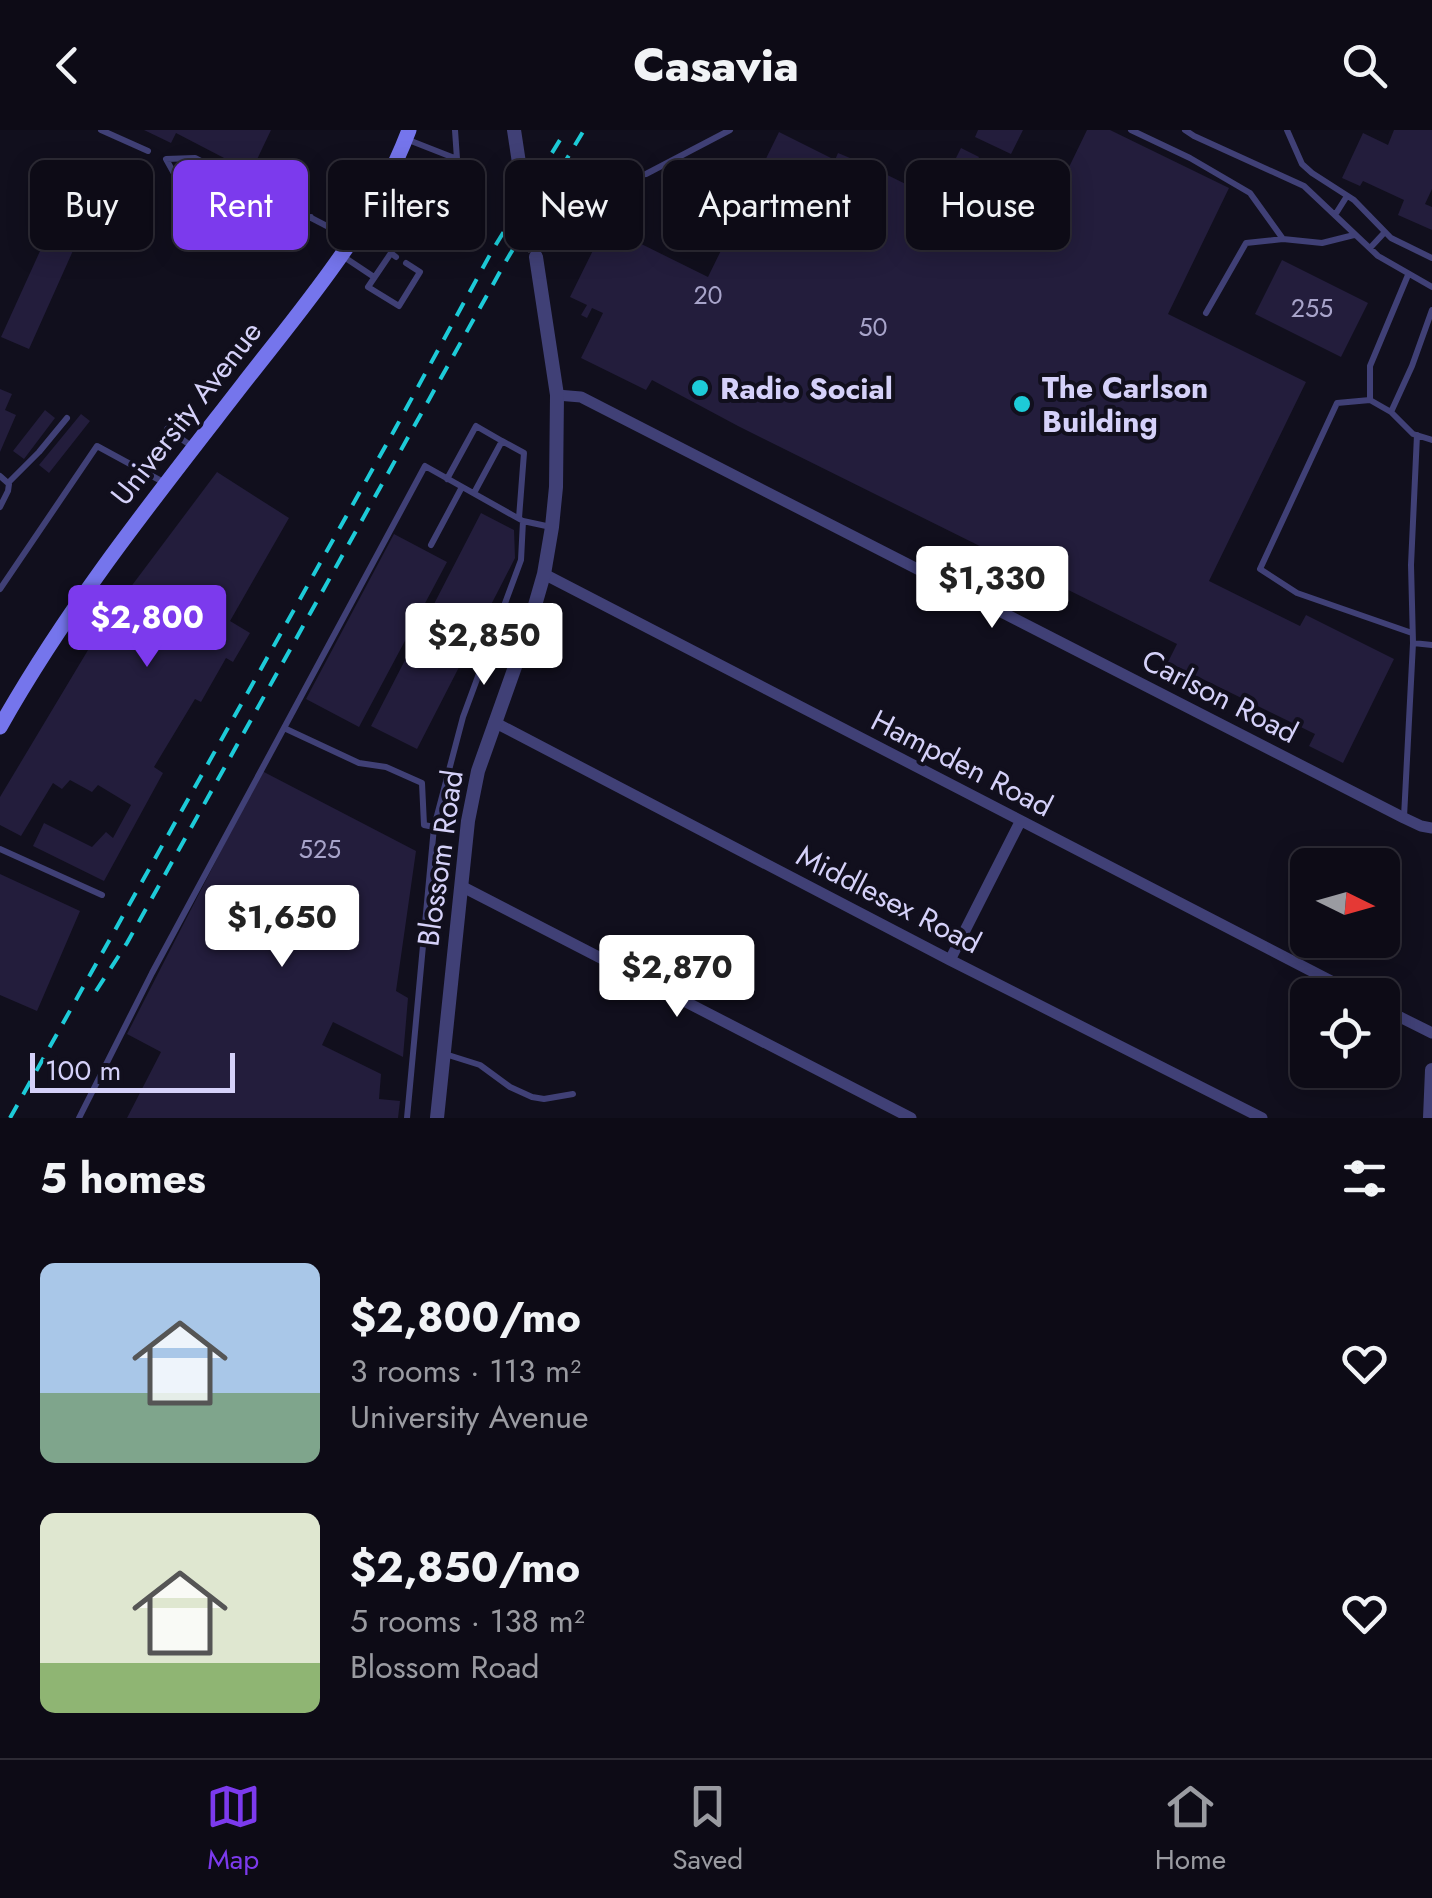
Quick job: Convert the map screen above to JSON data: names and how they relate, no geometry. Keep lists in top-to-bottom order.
{
  "streets": {
    "main road": ["University Avenue"],
    "street": [
      "Carlson Road",
      "Hampden Road",
      "Blossom Road",
      "Middlesex Road"
    ]
  },
  "crossings": [
    ["Carlson Road", "Blossom Road"],
    ["Hampden Road", "Blossom Road"],
    ["Blossom Road", "Middlesex Road"]
  ],
  "places": ["Radio Social", "The Carlson Building"],
  "house_numbers": [
    "20",
    "255",
    "50",
    "525"
  ],
  "scale_bar": "100 m",
  "north": "right",
  "page": {
    "header": "Casavia",
    "chip": [
      "Buy",
      "Rent",
      "Filters",
      "New",
      "Apartment",
      "House"
    ],
    "price": [
      "$1,330",
      "$2,800",
      "$2,850",
      "$1,650",
      "$2,870"
    ],
    "scale": "100 m",
    "heading": "5 homes",
    "list": [
      {
        "name": "$2,800/mo",
        "note": "3 rooms · 113 m² · University Avenue"
      },
      {
        "name": "$2,850/mo",
        "note": "5 rooms · 138 m² · Blossom Road"
      }
    ],
    "tabs": ["Map", "Saved", "Home"]
  }
}
